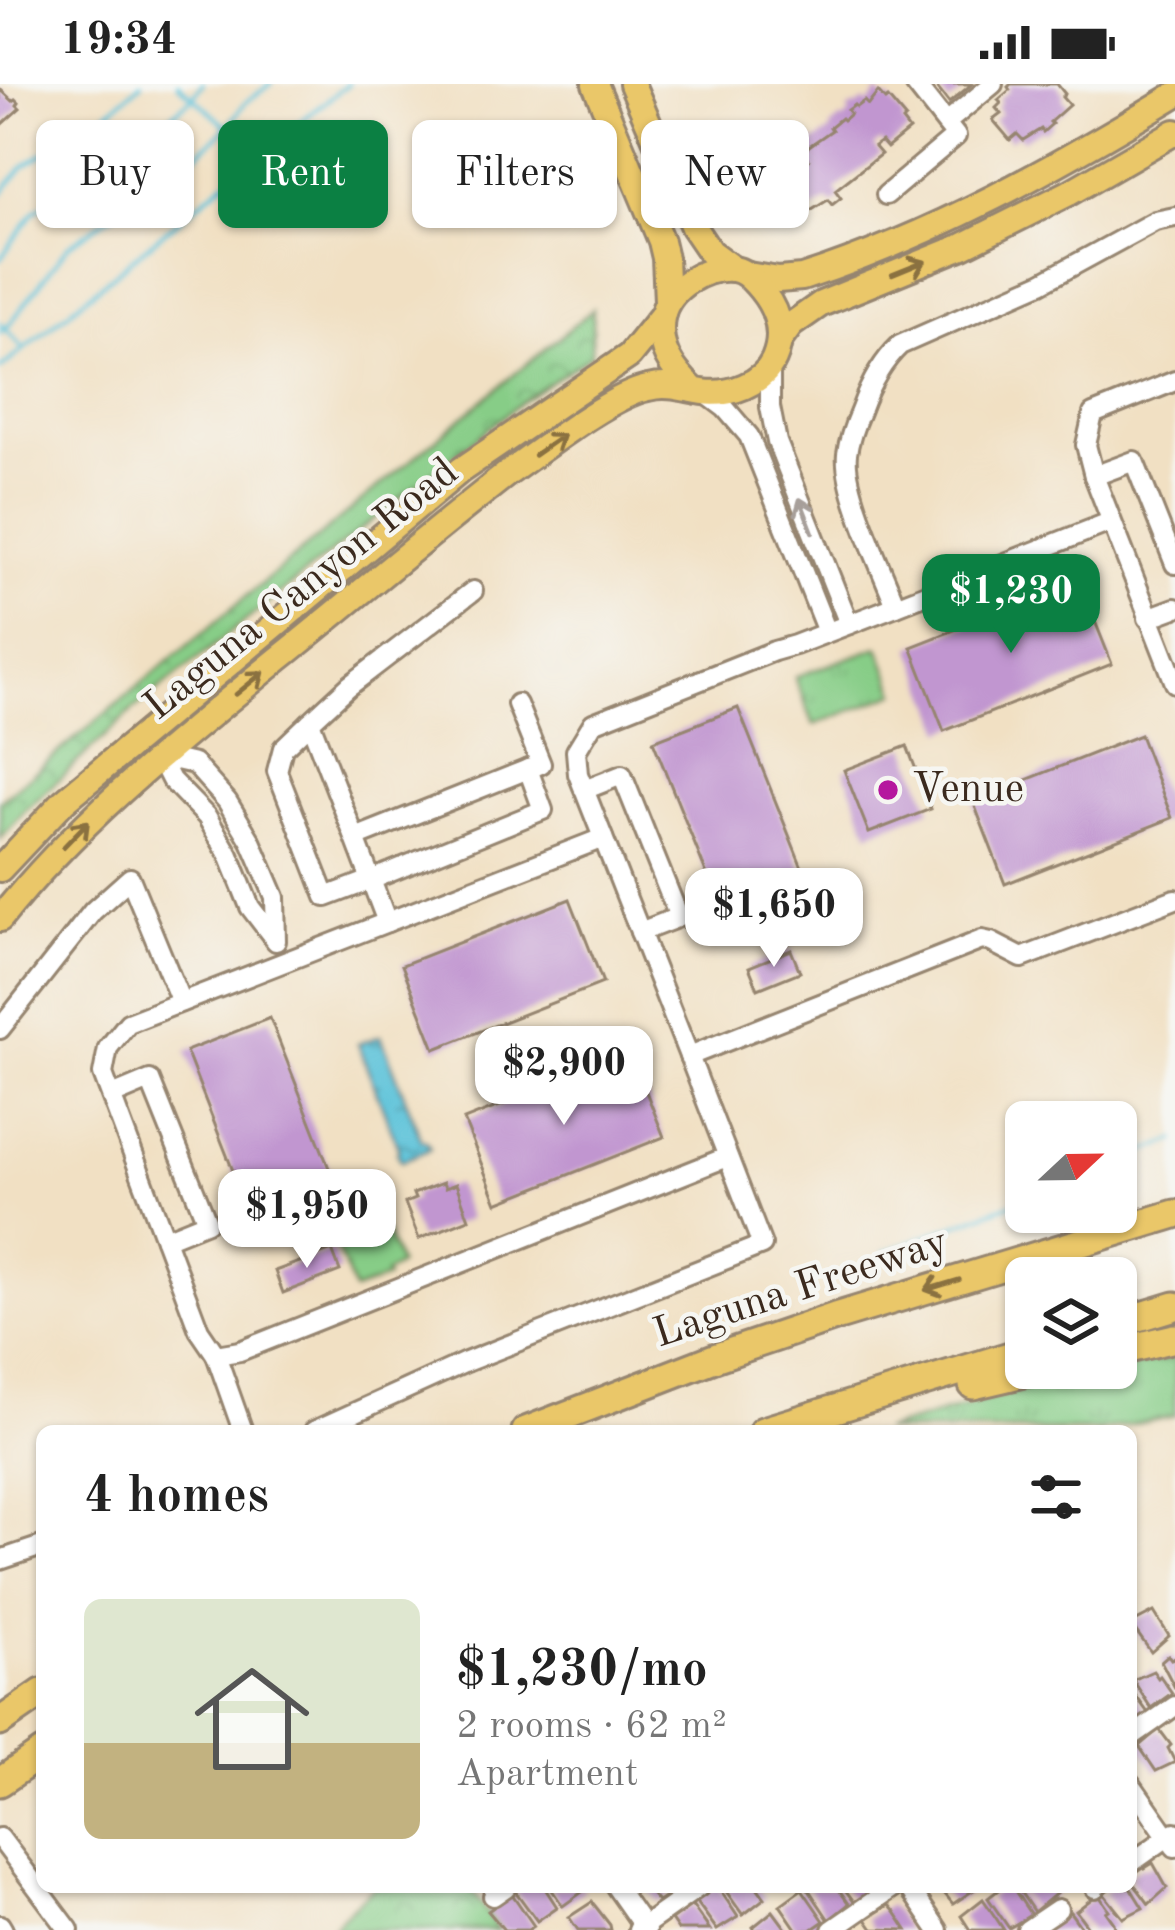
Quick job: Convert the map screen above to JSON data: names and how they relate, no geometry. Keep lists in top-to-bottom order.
{
  "streets": {
    "highway": ["Laguna Freeway"],
    "main road": ["Laguna Canyon Road"]
  },
  "places": ["Venue"],
  "north": "right",
  "page": {
    "status": "19:34",
    "chip": [
      "Buy",
      "Rent",
      "Filters",
      "New"
    ],
    "price": [
      "$1,230",
      "$1,650",
      "$2,900",
      "$1,950"
    ],
    "heading": "4 homes",
    "list": [
      {
        "name": "$1,230/mo",
        "note": "2 rooms · 62 m² · Apartment"
      }
    ]
  }
}
